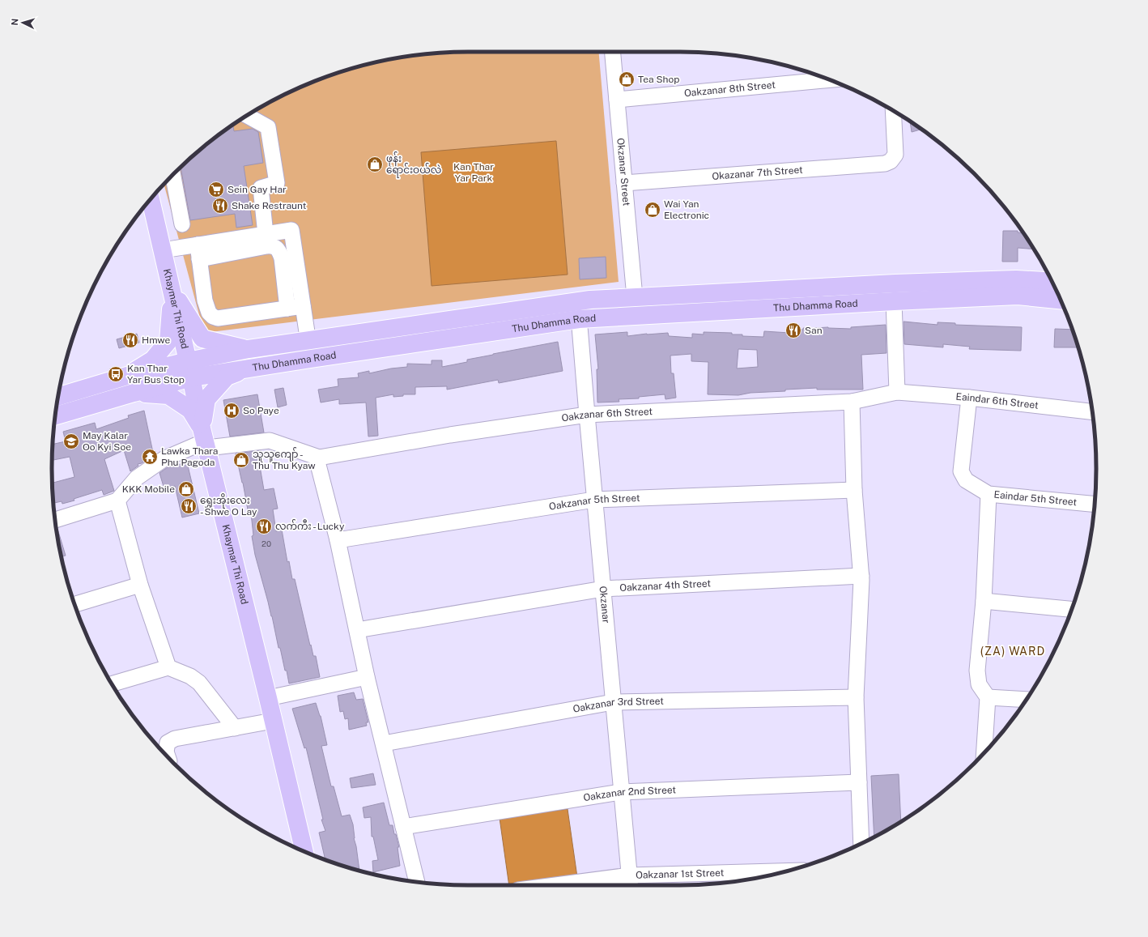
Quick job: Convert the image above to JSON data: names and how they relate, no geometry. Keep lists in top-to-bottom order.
{
  "streets": {
    "main road": ["Thu Dhamma Road", "Khaymar Thi Road"],
    "street": [
      "Oakzanar 8th Street",
      "Okzanar Street",
      "Okazanar 7th Street",
      "Eaindar 6th Street",
      "Oakzanar 6th Street",
      "Eaindar 5th Street",
      "Oakzanar 5th Street",
      "Oakzanar 4th Street",
      "Okzanar",
      "Oakzanar 3rd Street",
      "Oakzanar 2nd Street",
      "Oakzanar 1st Street"
    ]
  },
  "crossings": [
    ["Oakzanar 8th Street", "Okzanar Street"],
    ["Okzanar Street", "Okazanar 7th Street"],
    ["Okzanar Street", "Thu Dhamma Road"],
    ["Thu Dhamma Road", "Khaymar Thi Road"],
    ["Thu Dhamma Road", "Okzanar"],
    ["Eaindar 6th Street", "Oakzanar 6th Street"],
    ["Eaindar 6th Street", "Eaindar 5th Street"],
    ["Oakzanar 6th Street", "Okzanar"],
    ["Oakzanar 5th Street", "Okzanar"],
    ["Oakzanar 4th Street", "Okzanar"],
    ["Okzanar", "Oakzanar 3rd Street"],
    ["Okzanar", "Oakzanar 2nd Street"],
    ["Okzanar", "Oakzanar 1st Street"]
  ],
  "districts": ["(ZA) WARD"],
  "parks": ["Kan Thar Yar Park"],
  "places": {
    "shop": [
      "Tea Shop",
      "ဖုန်း ရောင်းဝယ်လဲ",
      "Wai Yan Electronic",
      "သူသူကျော် - Thu Thu Kyaw",
      "KKK Mobile"
    ],
    "supermarket": ["Sein Gay Har"],
    "restaurant": [
      "Shake Restraunt",
      "San",
      "Hmwe",
      "ရွှေးအိုးလေး - Shwe O Lay",
      "လက်ကီး - Lucky"
    ],
    "bus stop": ["Kan Thar Yar Bus Stop"],
    "hospital": ["So Paye"],
    "school or university": ["May Kalar Oo Kyi Soe"],
    "temple": ["Lawka Thara Phu Pagoda"]
  },
  "house_numbers": ["20"],
  "north": "left"
}
